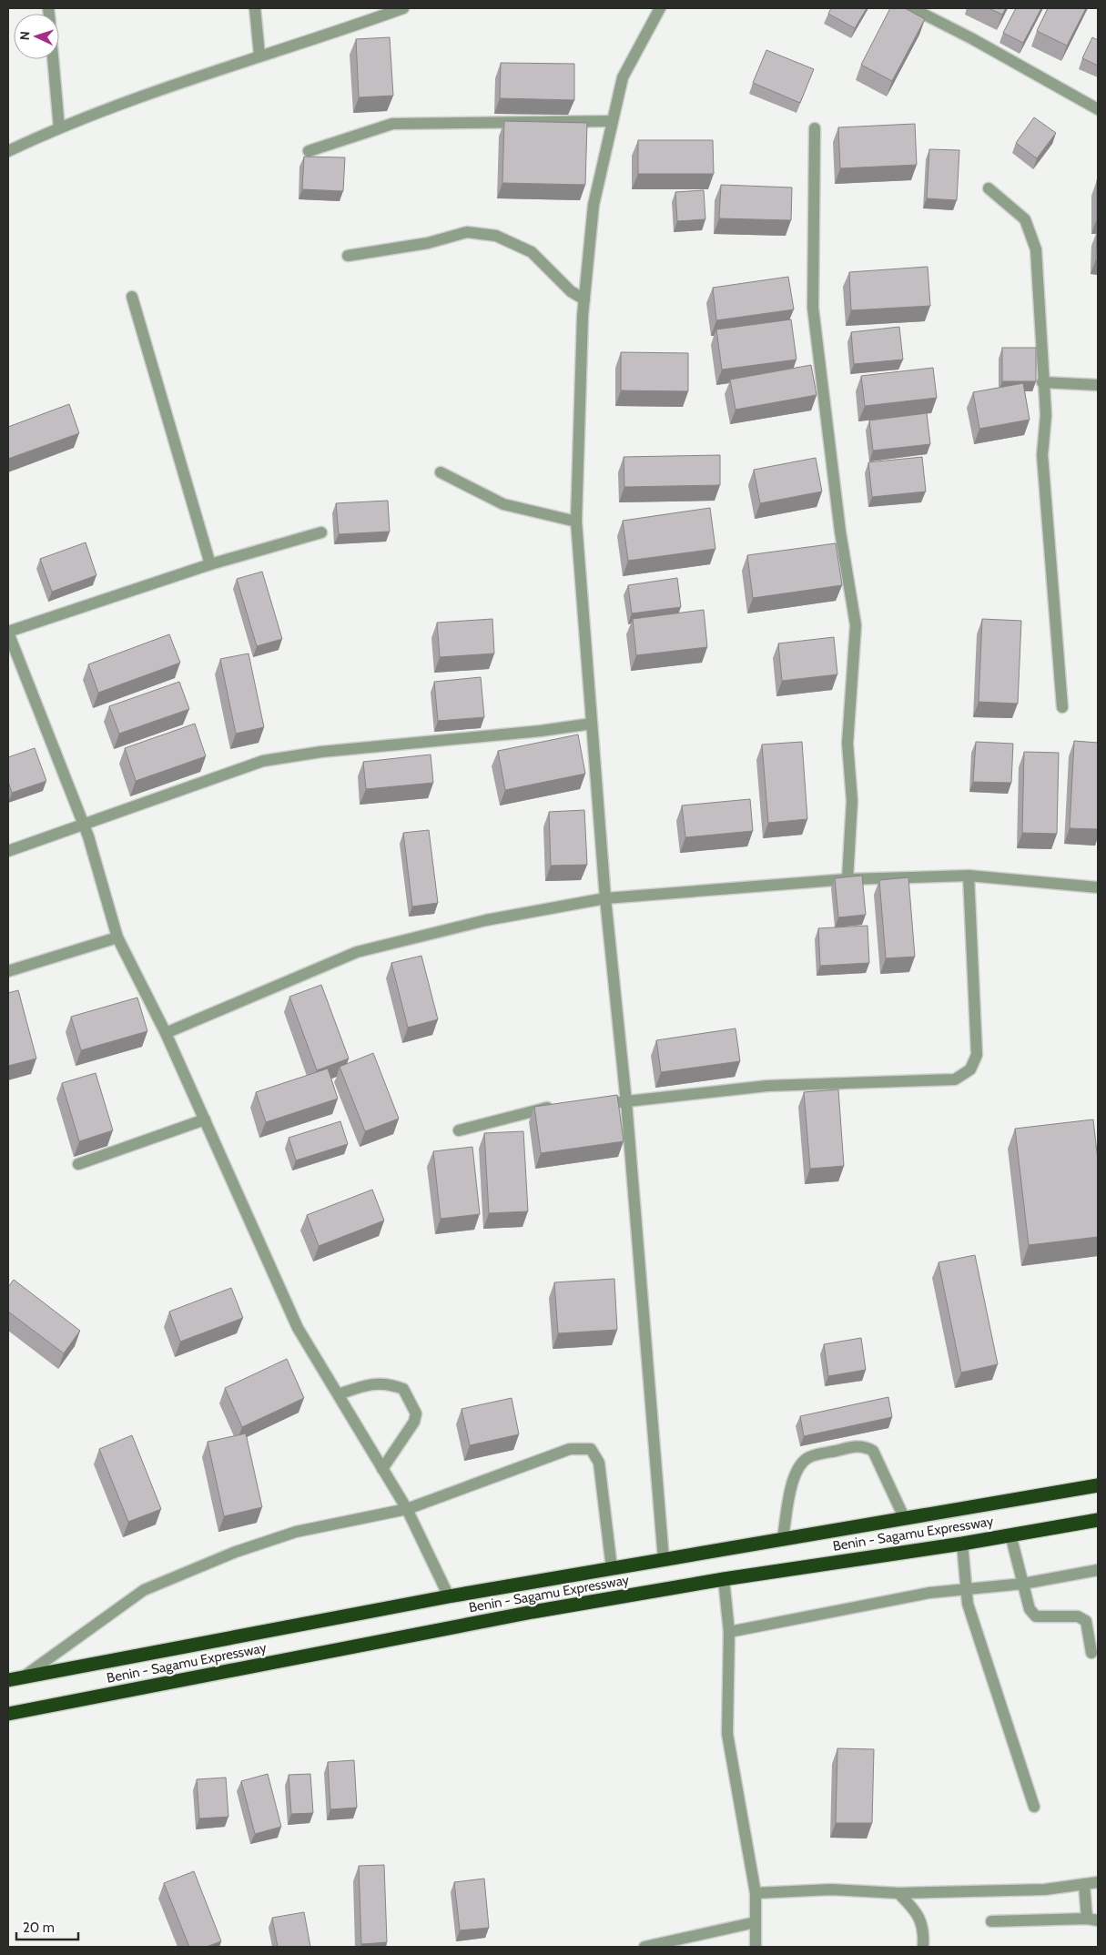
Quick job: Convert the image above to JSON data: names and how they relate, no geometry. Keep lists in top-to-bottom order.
{
  "streets": {
    "highway": ["Benin - Sagamu Expressway"]
  },
  "scale_bar": "20 m",
  "north": "left"
}
